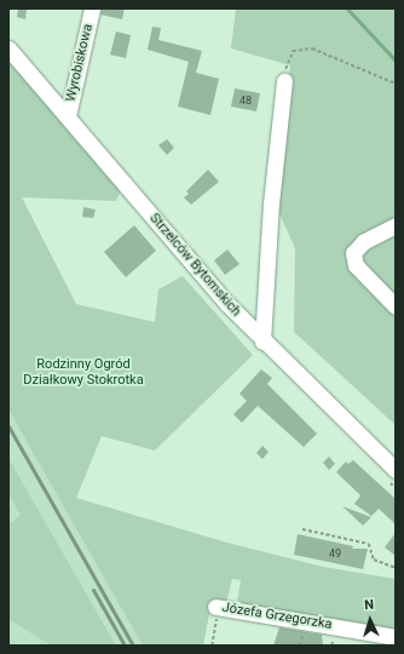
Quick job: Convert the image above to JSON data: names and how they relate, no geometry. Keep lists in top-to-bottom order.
{
  "streets": {
    "street": ["Wyrobiskowa", "Strzelców Bytomskich", "Józefa Grzegorzka"]
  },
  "crossings": [
    ["Wyrobiskowa", "Strzelców Bytomskich"]
  ],
  "parks": ["Rodzinny Ogród Działkowy Stokrotka"],
  "house_numbers": ["48", "49"],
  "north": "top"
}
